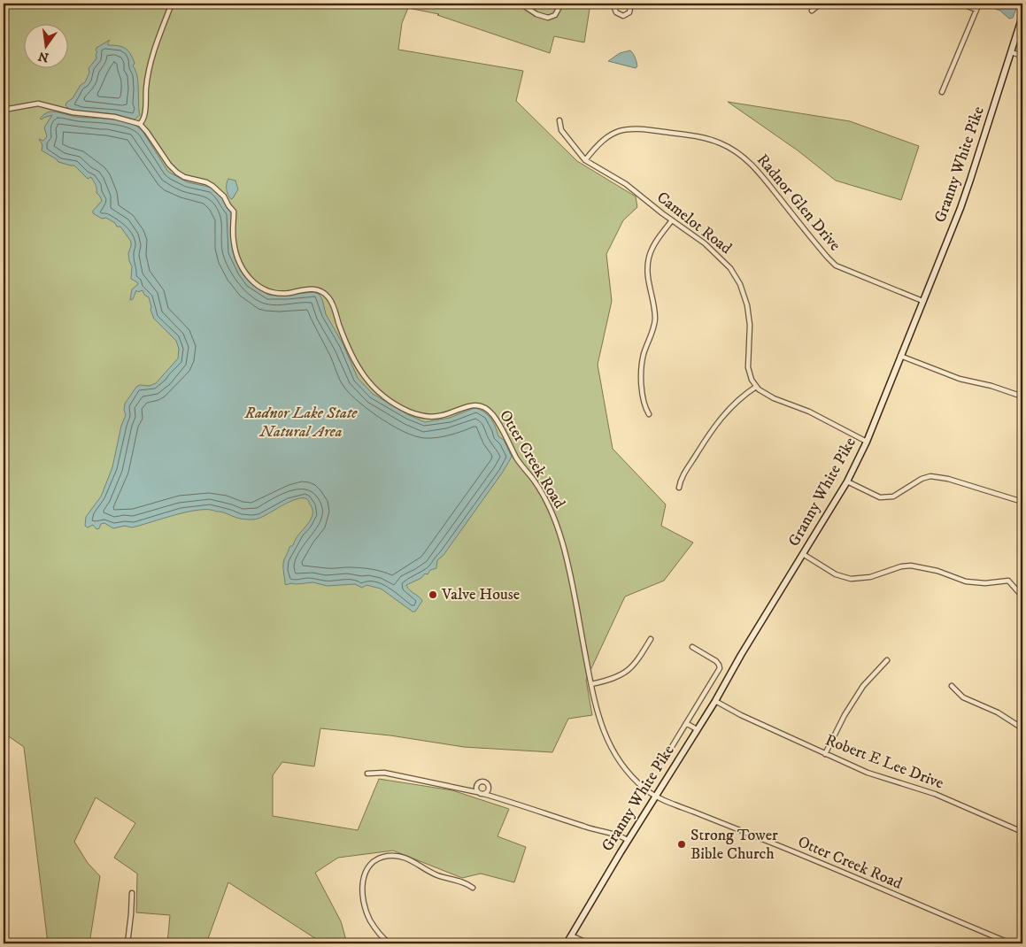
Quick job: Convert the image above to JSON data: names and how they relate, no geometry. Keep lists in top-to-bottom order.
{
  "streets": {
    "main road": ["Granny White Pike"],
    "street": [
      "Radnor Glen Drive",
      "Camelot Road",
      "Otter Creek Road",
      "Robert E Lee Drive"
    ]
  },
  "crossings": [
    ["Granny White Pike", "Radnor Glen Drive"],
    ["Granny White Pike", "Otter Creek Road"],
    ["Granny White Pike", "Robert E Lee Drive"],
    ["Radnor Glen Drive", "Camelot Road"]
  ],
  "parks": ["Radnor Lake State Natural Area"],
  "places": ["Valve House", "Strong Tower Bible Church"],
  "north": "bottom"
}
